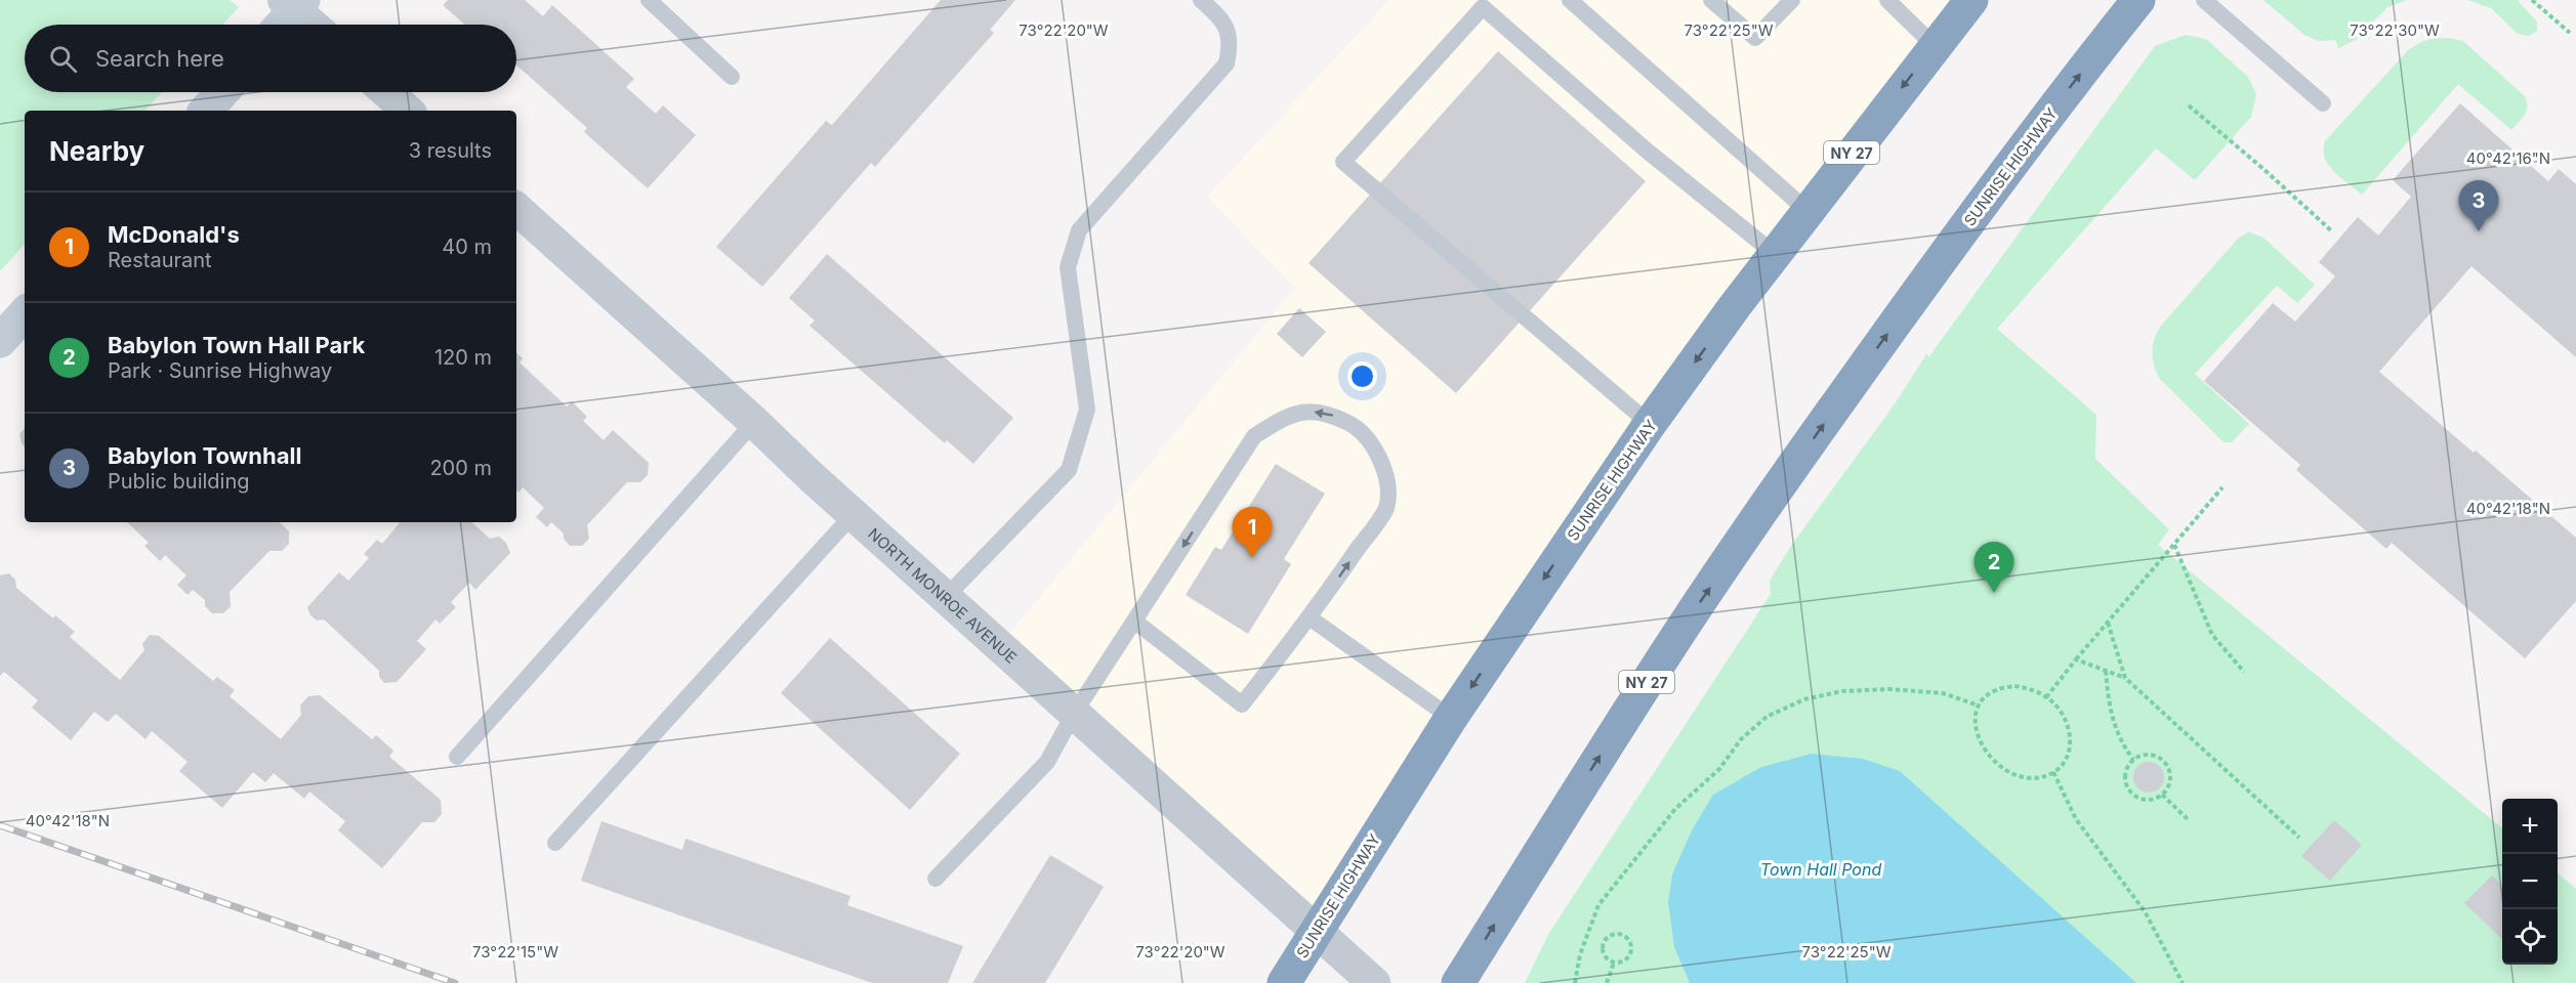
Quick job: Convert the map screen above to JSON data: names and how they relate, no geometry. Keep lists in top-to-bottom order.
{
  "streets": {
    "highway": ["NY 27", "SUNRISE HIGHWAY"],
    "street": ["NORTH MONROE AVENUE"]
  },
  "crossings": [
    ["SUNRISE HIGHWAY", "NORTH MONROE AVENUE"]
  ],
  "water": ["Town Hall Pond"],
  "page": {
    "search": "Search here",
    "heading": ["Nearby", "3 results"],
    "pins": ["3", "1", "2"],
    "list": [
      {
        "mark": "1",
        "name": "McDonald's",
        "note": "Restaurant",
        "value": "40 m"
      },
      {
        "mark": "2",
        "name": "Babylon Town Hall Park",
        "note": "Park · Sunrise Highway",
        "value": "120 m"
      },
      {
        "mark": "3",
        "name": "Babylon Townhall",
        "note": "Public building",
        "value": "200 m"
      }
    ],
    "map_buttons": ["+", "−"]
  },
  "coordinates": [
    "73°22'20\"W",
    "73°22'25\"W",
    "73°22'30\"W",
    "40°42'16\"N",
    "40°42'18\"N",
    "73°22'15\"W"
  ]
}
